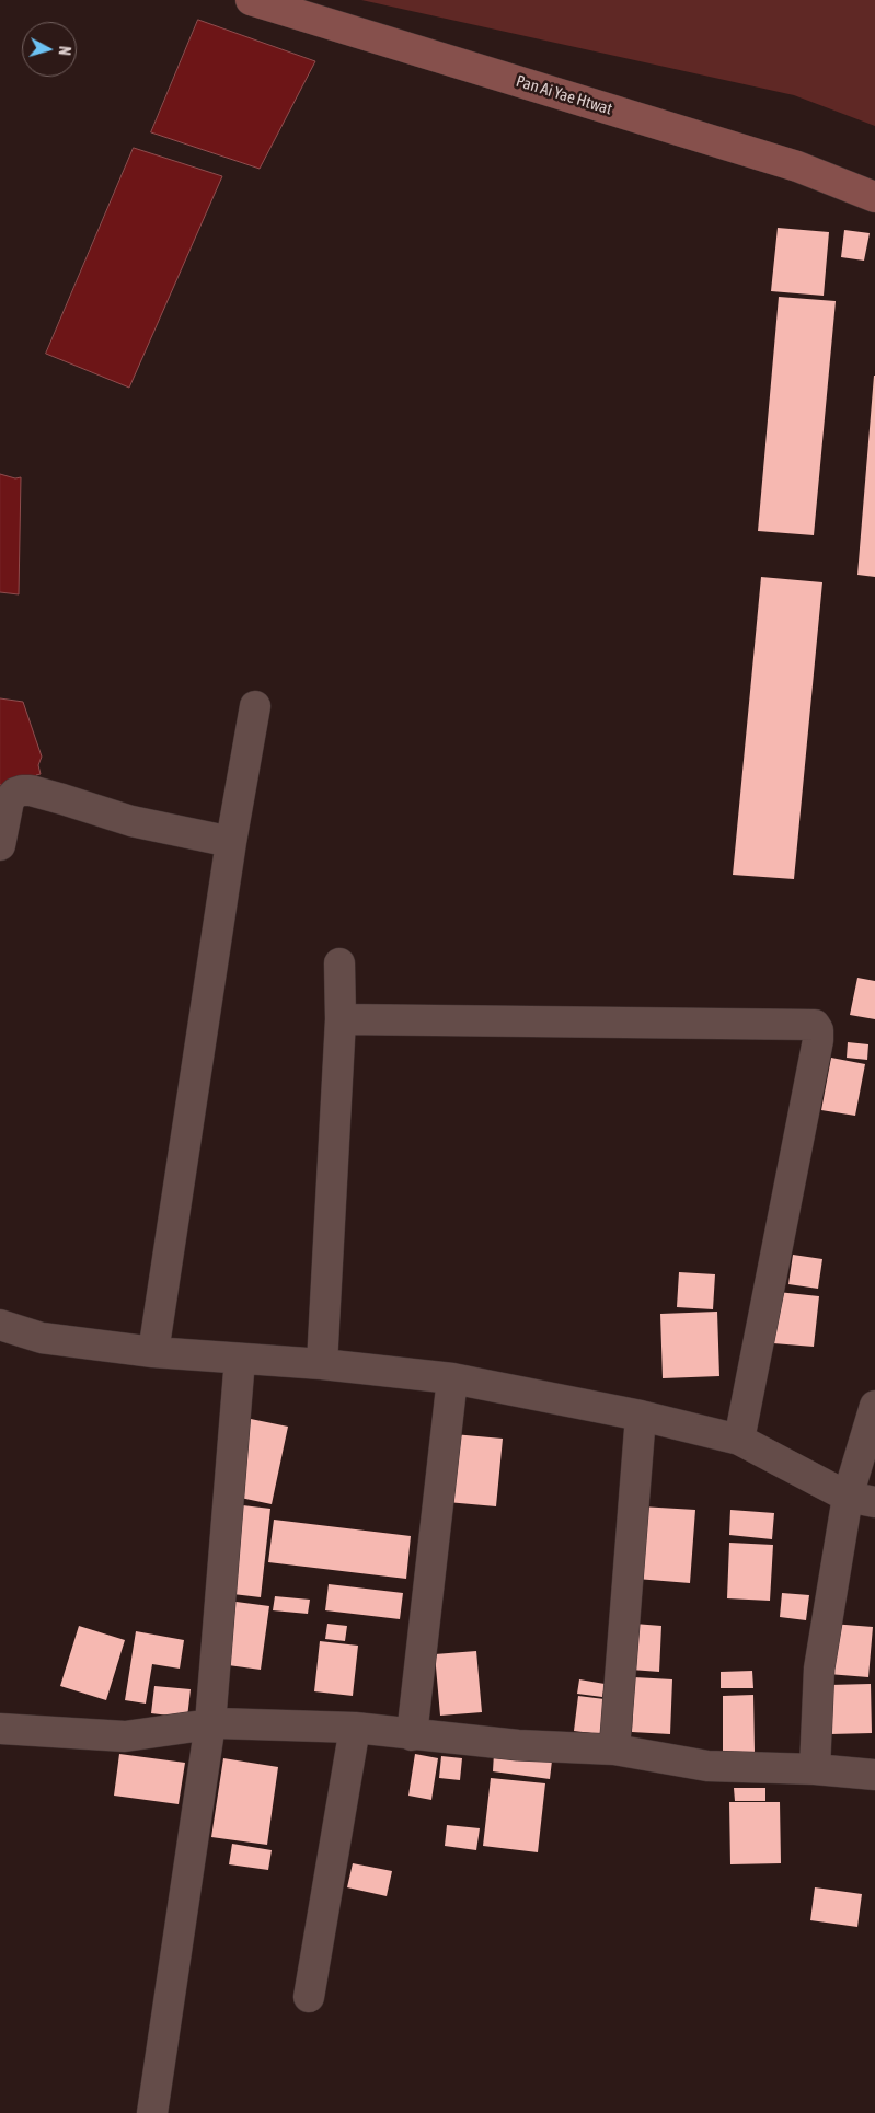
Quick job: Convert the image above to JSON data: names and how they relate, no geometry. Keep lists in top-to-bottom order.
{
  "streets": {
    "street": ["Pan Ai Yae Htwat"]
  },
  "north": "right"
}
